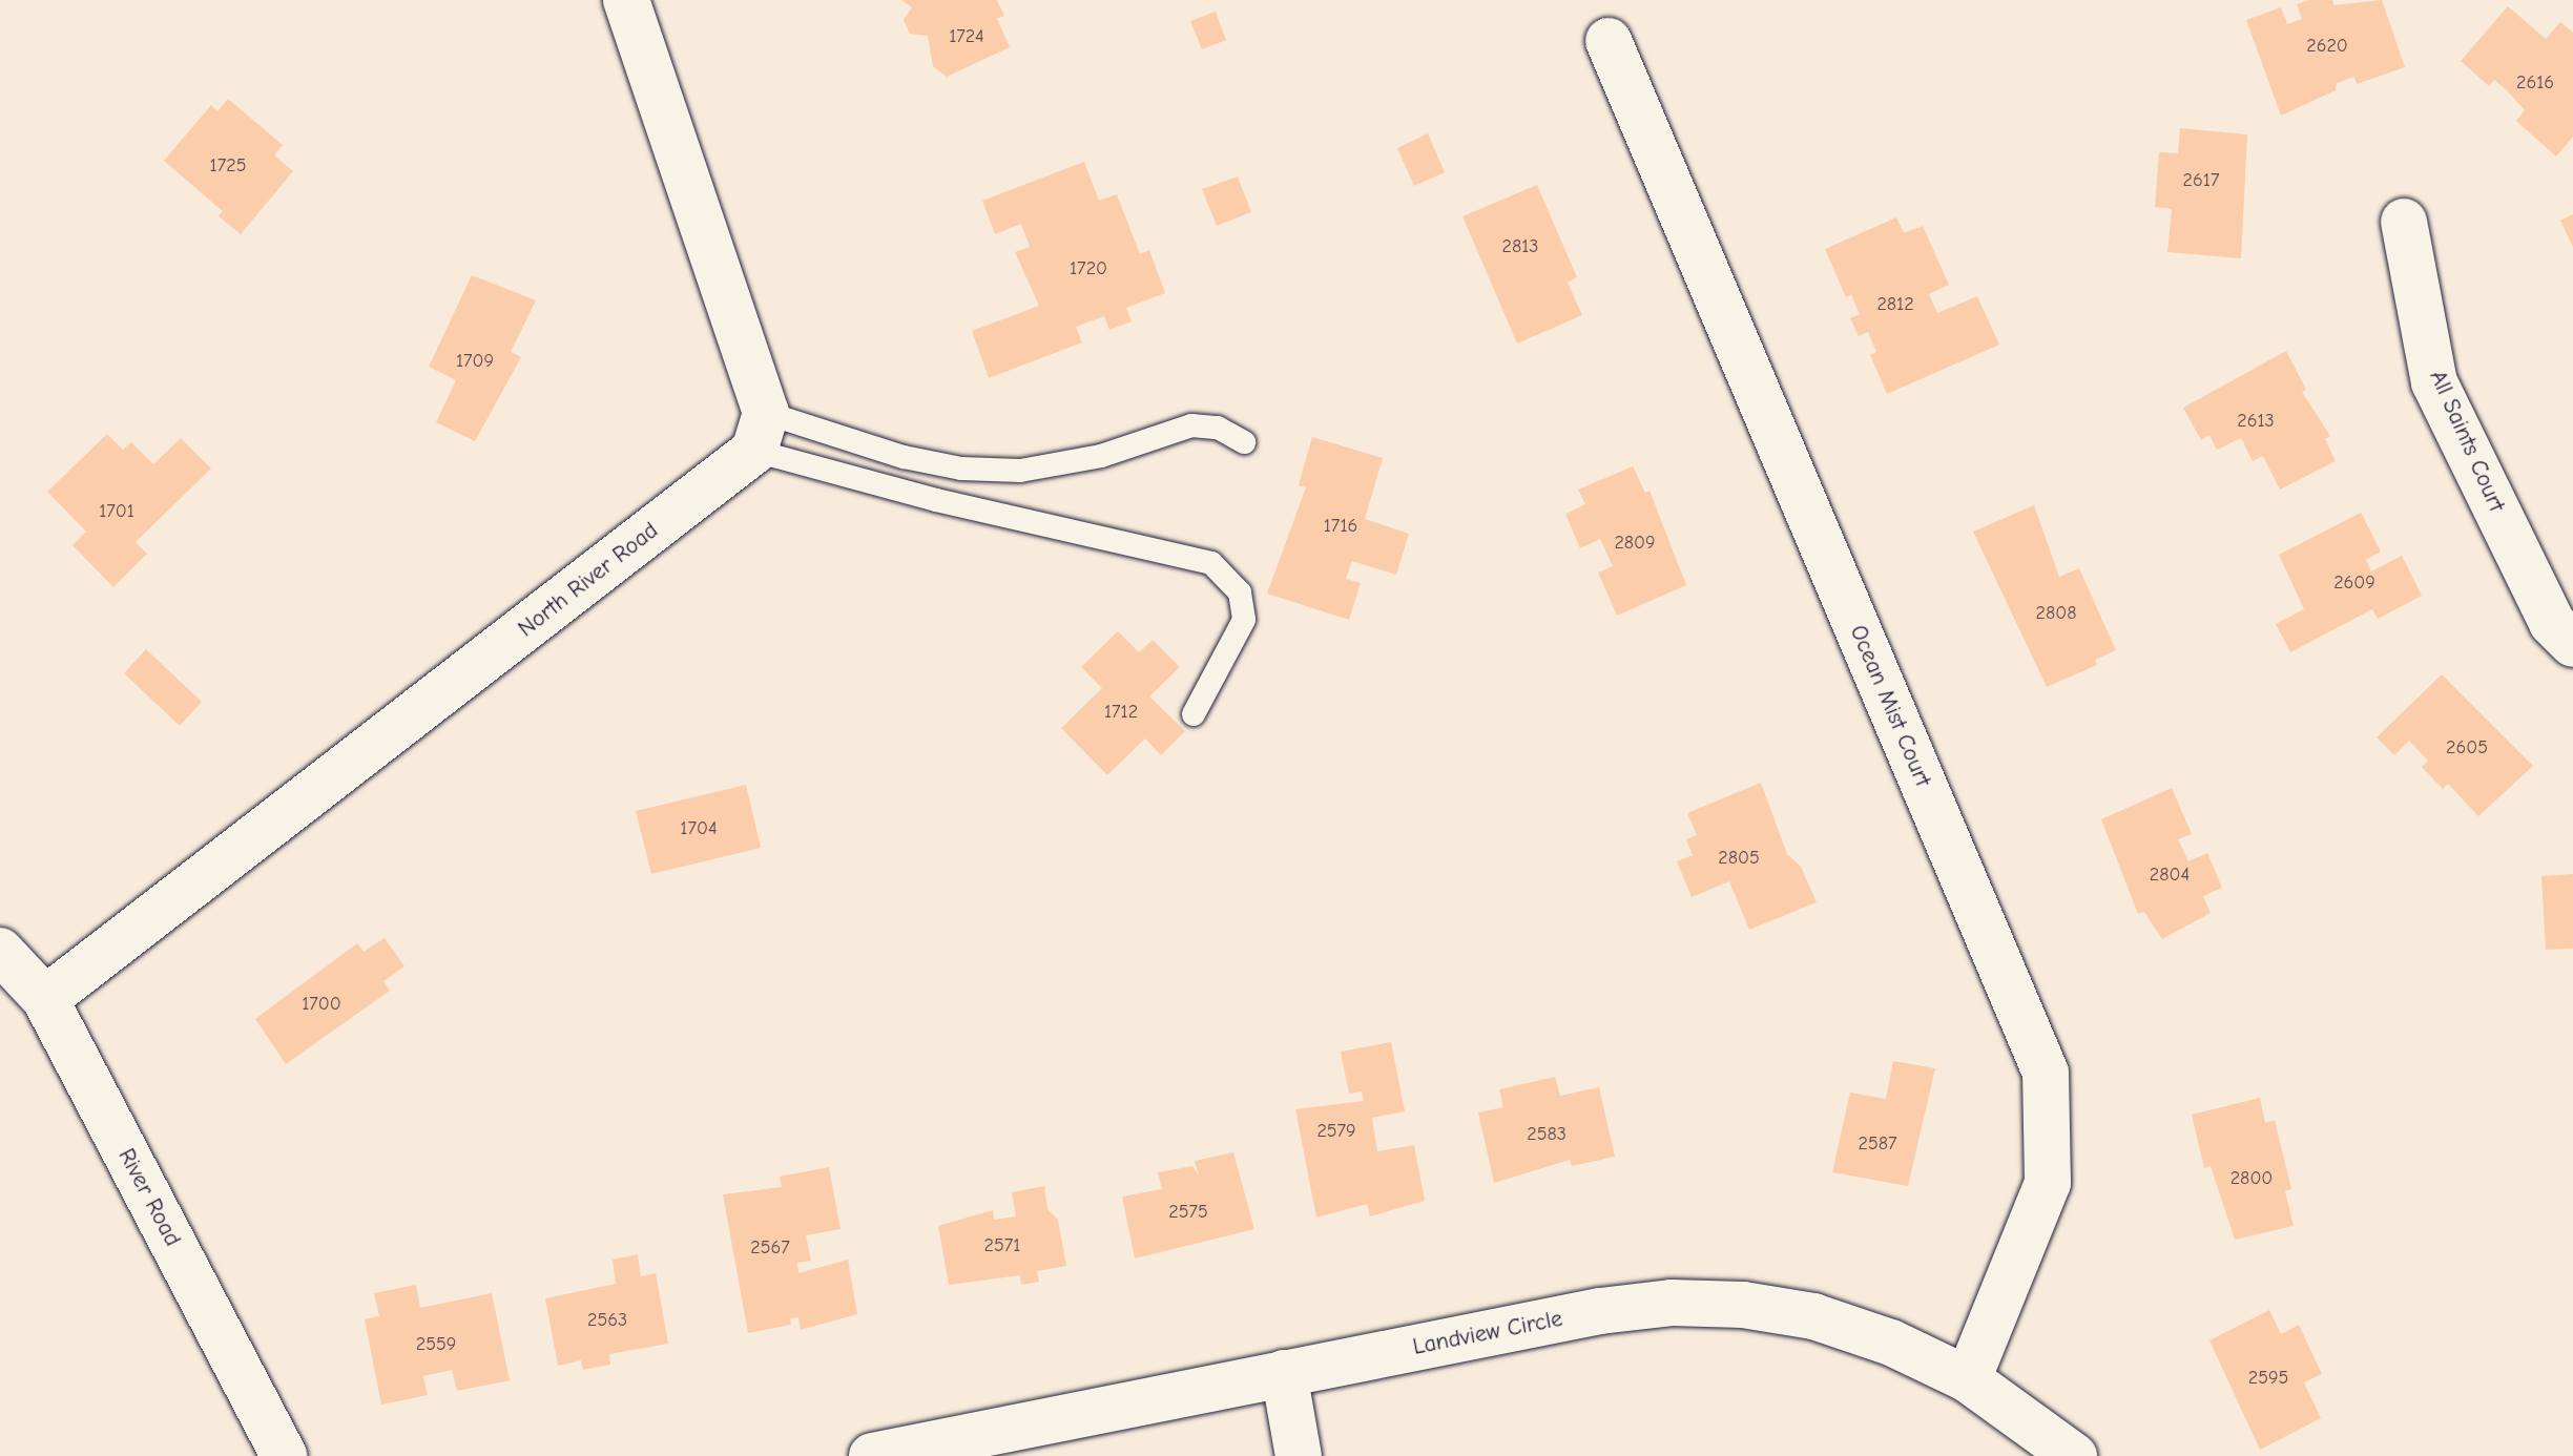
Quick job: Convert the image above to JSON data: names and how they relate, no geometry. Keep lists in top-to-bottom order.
{
  "streets": {
    "street": [
      "All Saints Court",
      "North River Road",
      "Ocean Mist Court",
      "River Road",
      "Landview Circle"
    ]
  },
  "crossings": [
    ["North River Road", "River Road"],
    ["Ocean Mist Court", "Landview Circle"]
  ],
  "house_numbers": [
    "1724",
    "2620",
    "2616",
    "1725",
    "2617",
    "2813",
    "1720",
    "2812",
    "1709",
    "2613",
    "1701",
    "1716",
    "2809",
    "2609",
    "2808",
    "1712",
    "2605",
    "1704",
    "2805",
    "2804",
    "1700",
    "2579",
    "2583",
    "2587",
    "2800",
    "2575",
    "2571",
    "2567",
    "2563",
    "2559",
    "2595"
  ]
}
